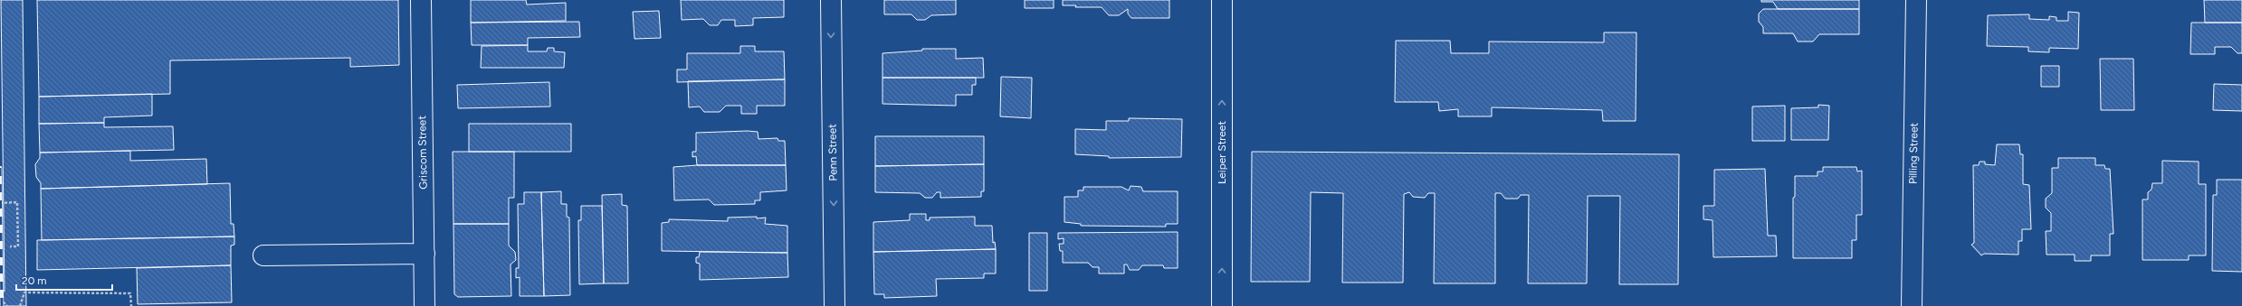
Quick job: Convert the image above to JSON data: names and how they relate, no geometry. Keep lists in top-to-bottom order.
{
  "streets": {
    "street": [
      "Griscom Street",
      "Penn Street",
      "Leiper Street",
      "Pilling Street"
    ]
  },
  "one_way": ["Penn Street", "Leiper Street"],
  "scale_bar": "20 m"
}
